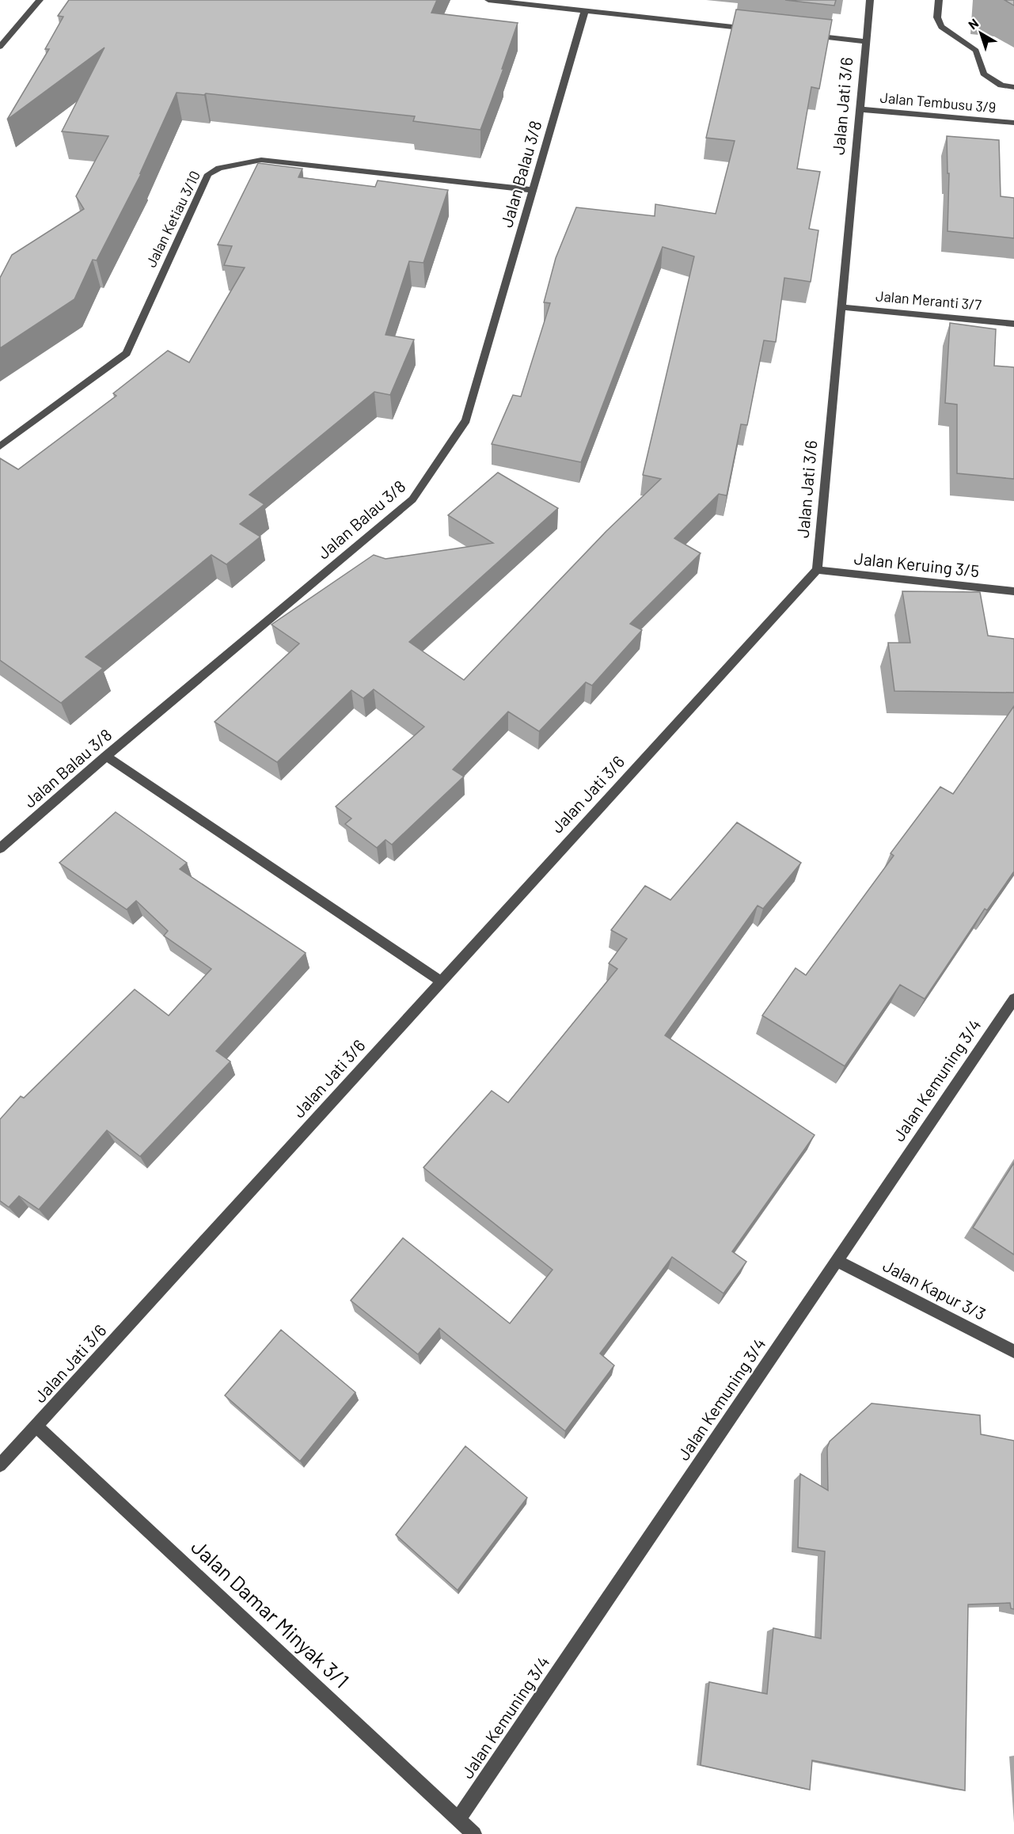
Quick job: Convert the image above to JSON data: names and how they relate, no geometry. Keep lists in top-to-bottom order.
{
  "streets": {
    "street": [
      "Jalan Tembusu 3/9",
      "Jalan Jati 3/6",
      "Jalan Balau 3/8",
      "Jalan Ketiau 3/10",
      "Jalan Meranti 3/7",
      "Jalan Keruing 3/5",
      "Jalan Kemuning 3/4",
      "Jalan Kapur 3/3",
      "Jalan Damar Minyak 3/1"
    ]
  },
  "crossings": [
    ["Jalan Tembusu 3/9", "Jalan Jati 3/6"],
    ["Jalan Jati 3/6", "Jalan Meranti 3/7"],
    ["Jalan Jati 3/6", "Jalan Keruing 3/5"],
    ["Jalan Jati 3/6", "Jalan Damar Minyak 3/1"],
    ["Jalan Balau 3/8", "Jalan Ketiau 3/10"],
    ["Jalan Kemuning 3/4", "Jalan Kapur 3/3"],
    ["Jalan Kemuning 3/4", "Jalan Damar Minyak 3/1"]
  ],
  "north": "top left"
}
